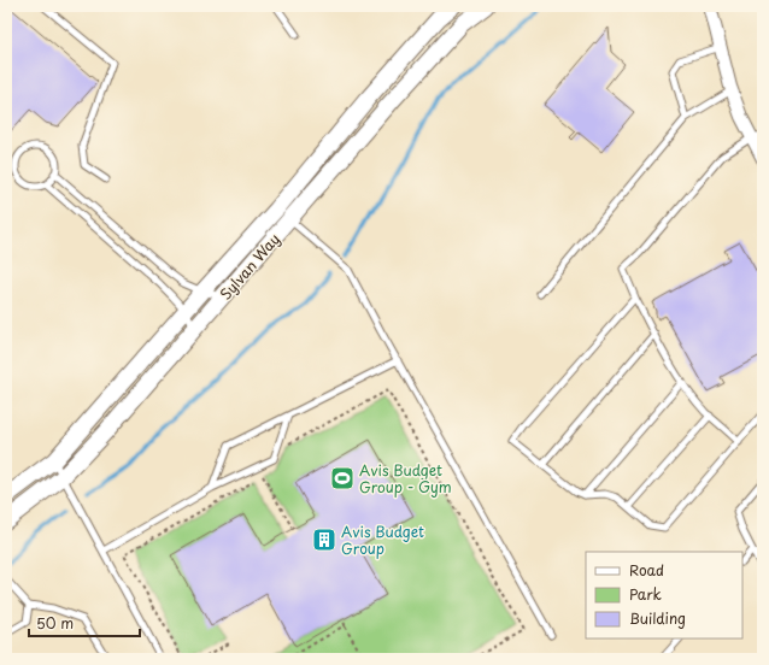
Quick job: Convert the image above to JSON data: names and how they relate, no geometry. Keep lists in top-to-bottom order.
{
  "streets": {
    "street": ["Sylvan Way"]
  },
  "places": {
    "sports": ["Avis Budget Group - Gym"],
    "building": ["Avis Budget Group"]
  },
  "legend": ["Road", "Park", "Building"],
  "scale_bar": "50 m"
}
